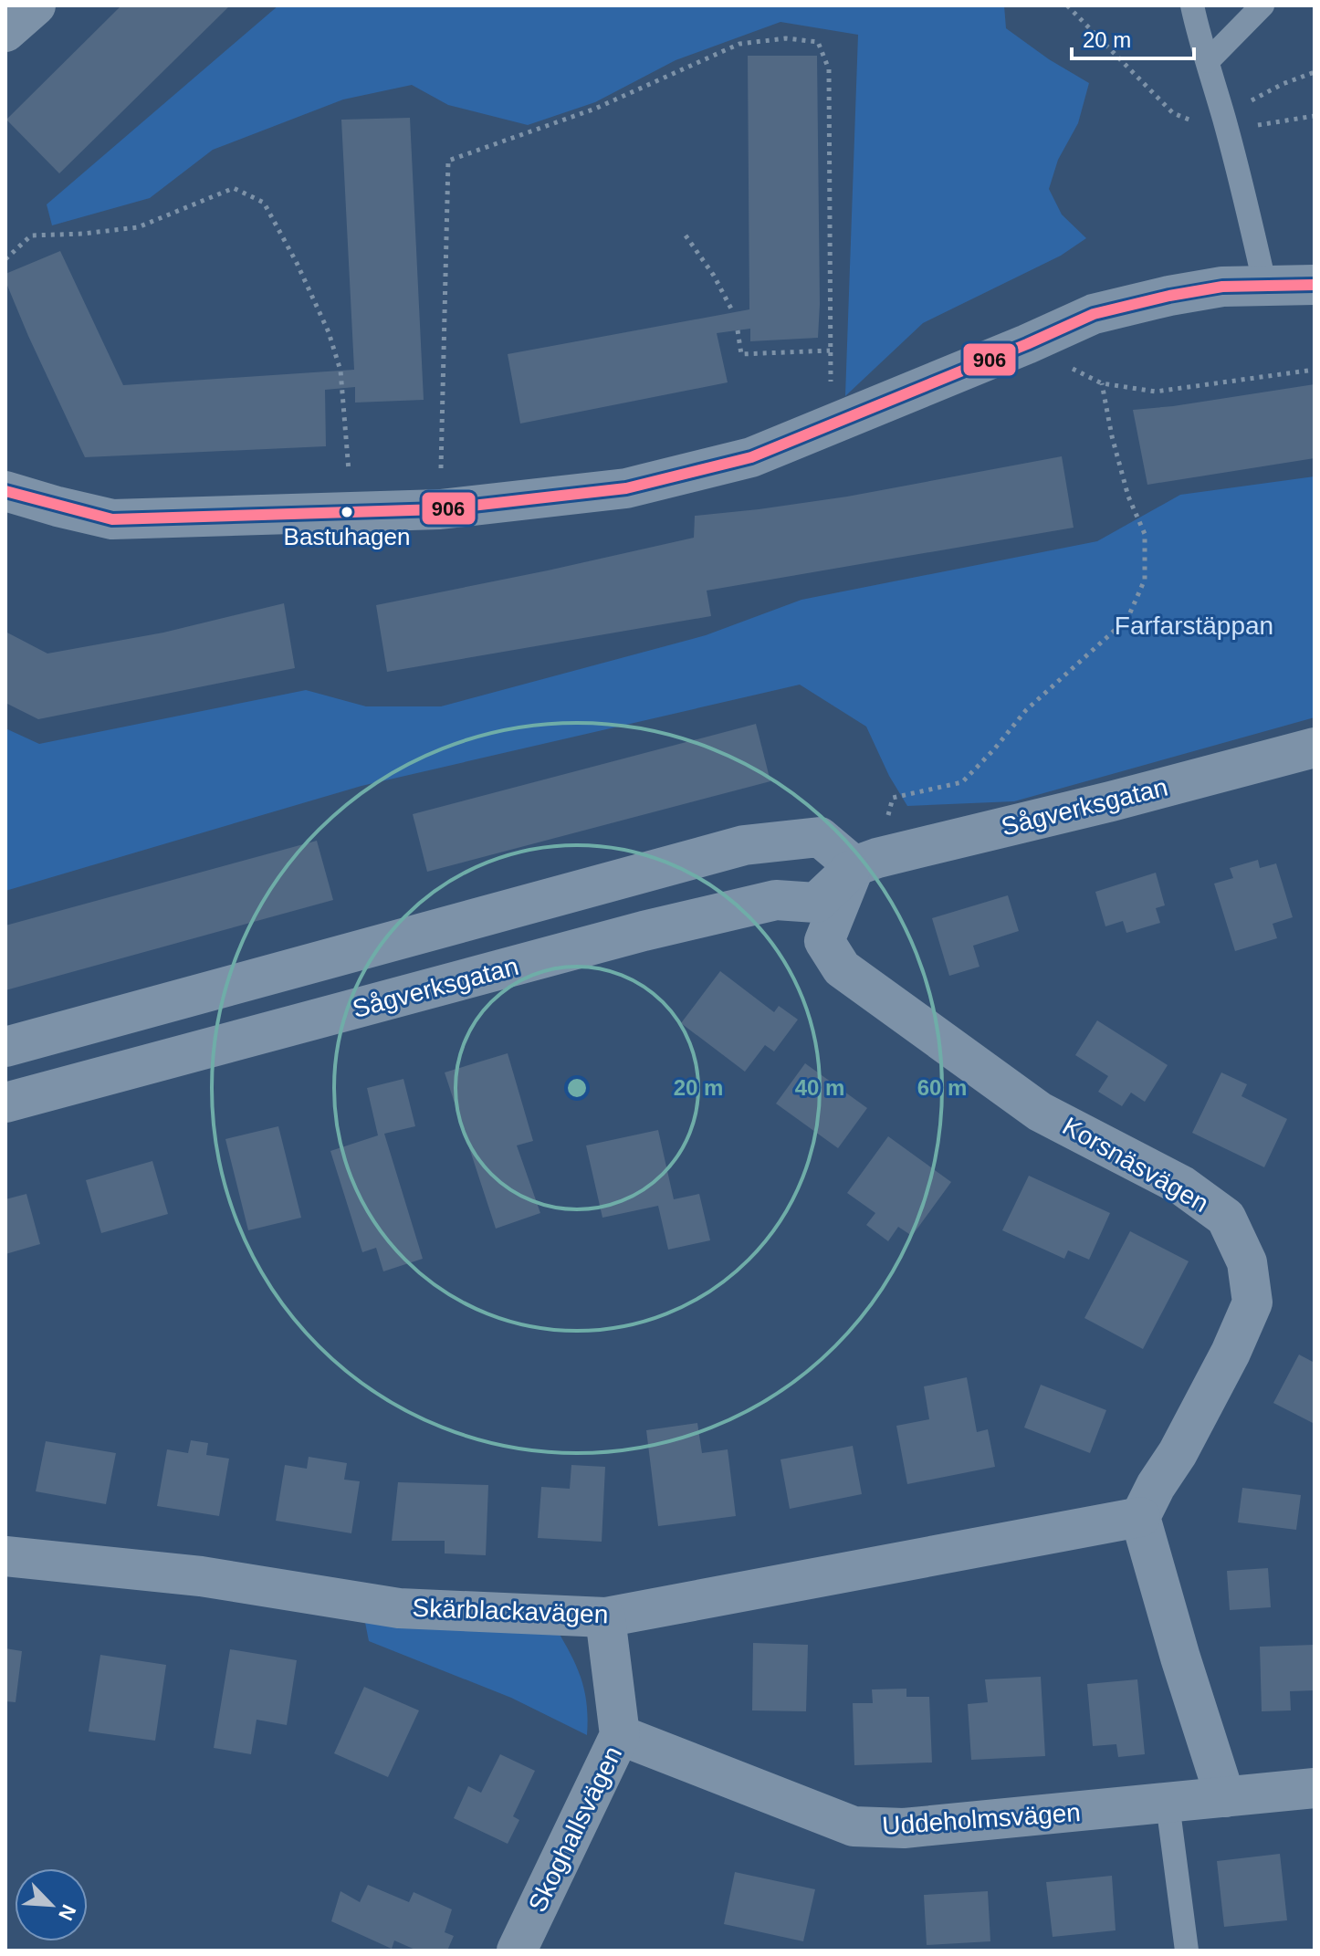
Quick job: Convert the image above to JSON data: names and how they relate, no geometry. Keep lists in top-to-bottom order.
{
  "streets": {
    "street": [
      "Sågverksgatan",
      "Korsnäsvägen",
      "Skärblackavägen",
      "Uddeholmsvägen",
      "Skoghallsvägen"
    ]
  },
  "crossings": [
    ["Sågverksgatan", "Korsnäsvägen"],
    ["Korsnäsvägen", "Skärblackavägen"],
    ["Skärblackavägen", "Skoghallsvägen"],
    ["Uddeholmsvägen", "Skoghallsvägen"]
  ],
  "parks": ["Farfarstäppan"],
  "places": ["Bastuhagen"],
  "lines": ["transit line 906"],
  "scale_bar": "20 m",
  "north": "bottom right",
  "rings": ["20 m", "40 m", "60 m"]
}
